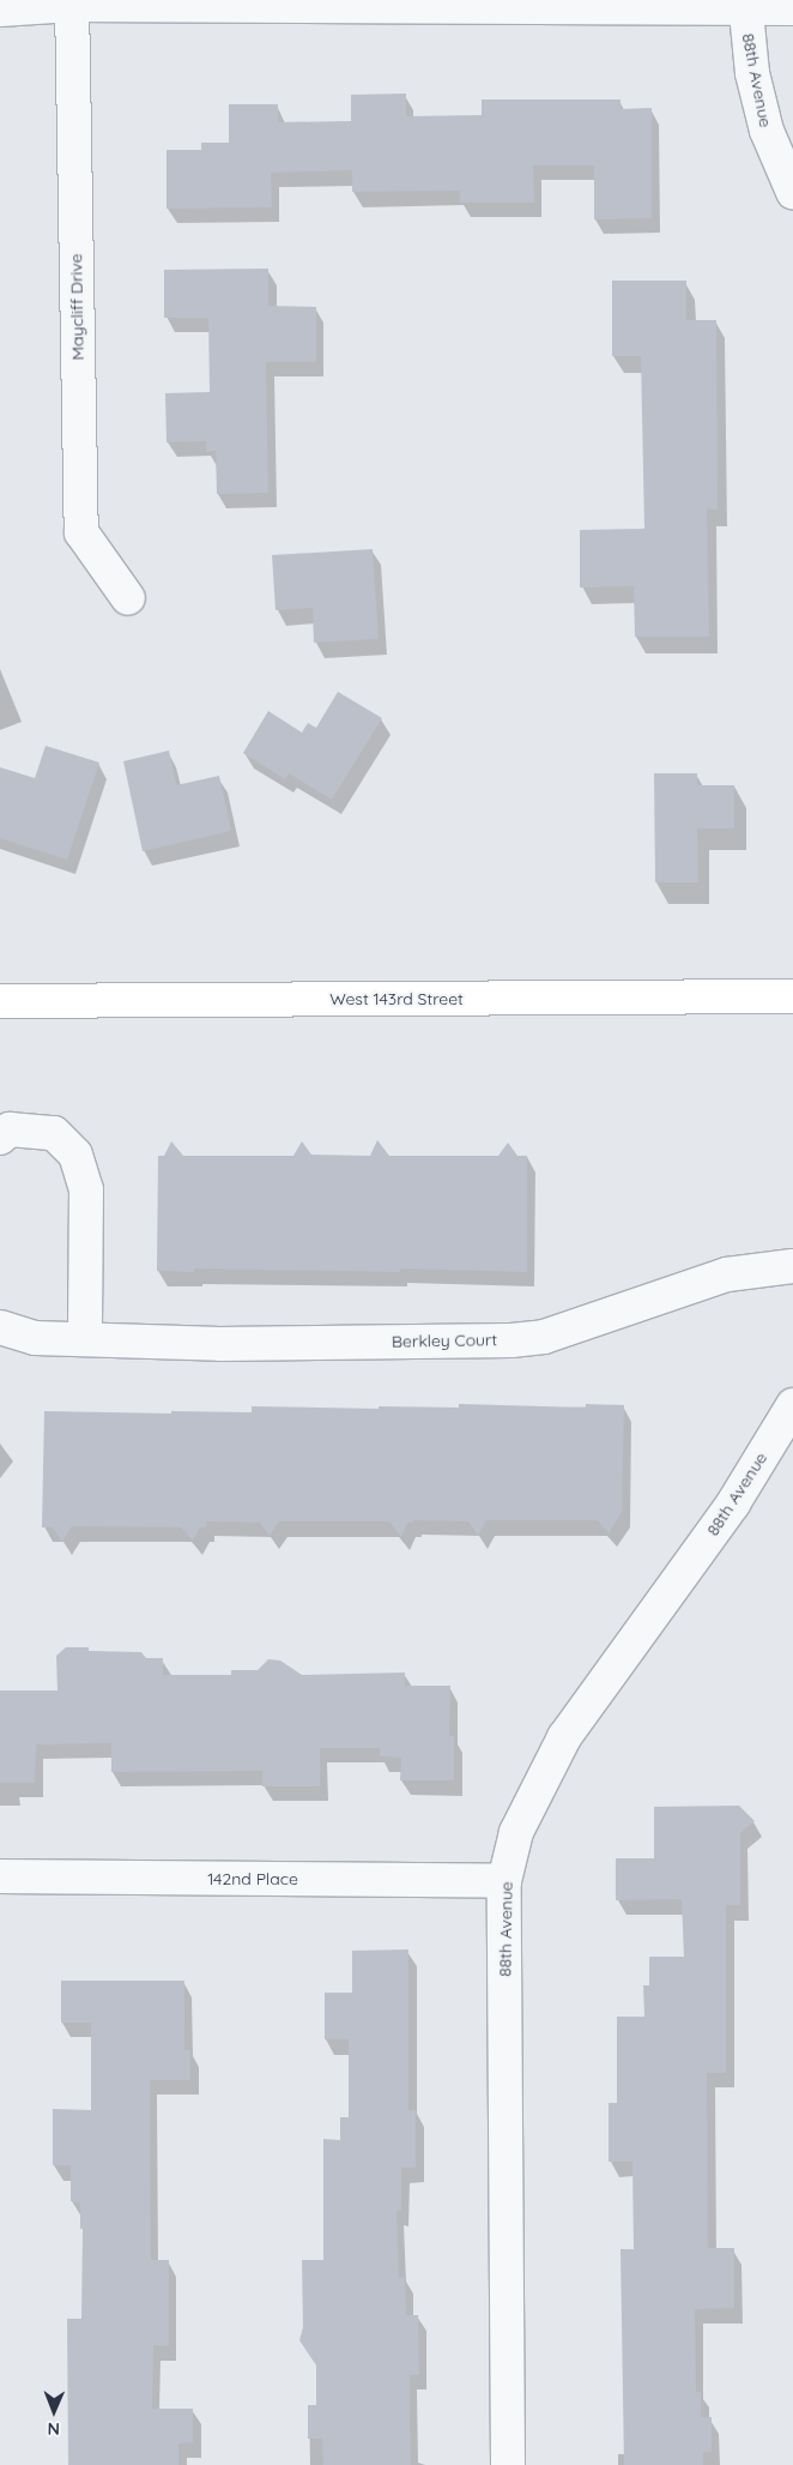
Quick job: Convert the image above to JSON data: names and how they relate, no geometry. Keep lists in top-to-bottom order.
{
  "streets": {
    "main road": ["West 143rd Street"],
    "street": [
      "88th Avenue",
      "Maycliff Drive",
      "Berkley Court",
      "142nd Place"
    ]
  },
  "crossings": [
    ["88th Avenue", "142nd Place"]
  ],
  "north": "bottom"
}
